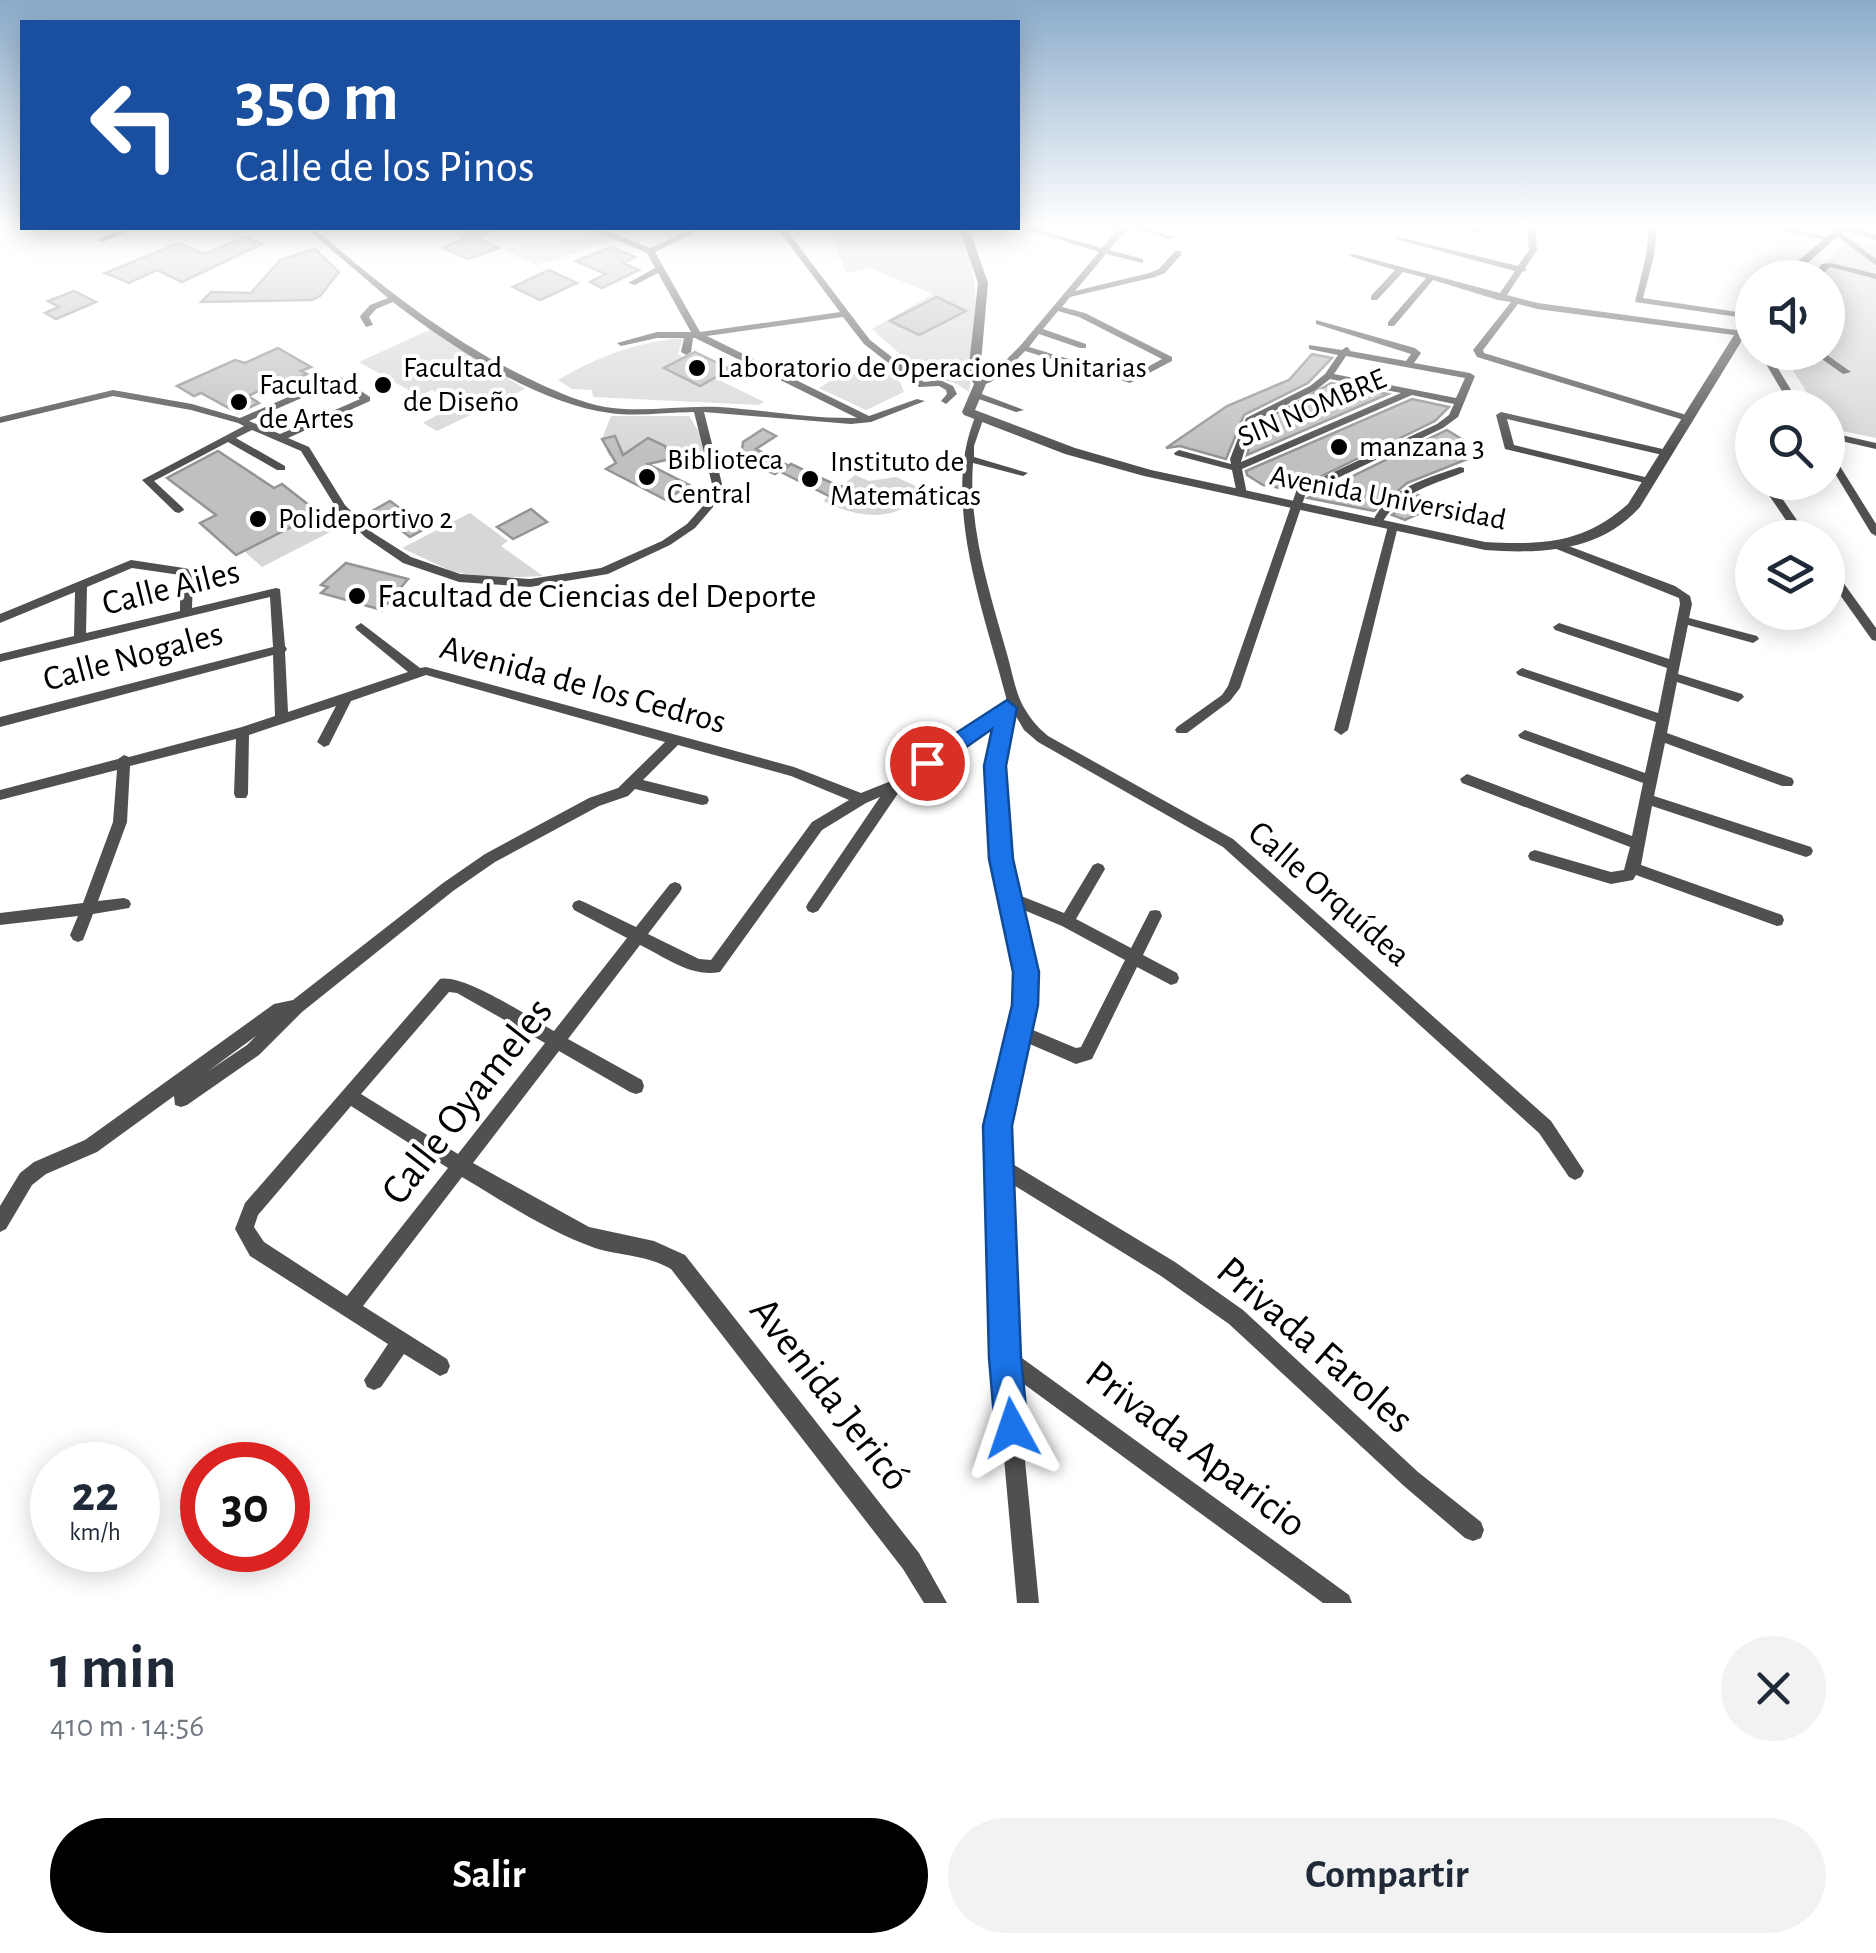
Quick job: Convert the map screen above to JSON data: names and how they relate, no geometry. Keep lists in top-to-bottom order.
{
  "streets": {
    "street": [
      "SIN NOMBRE",
      "Avenida Universidad",
      "Calle Ailes",
      "Calle Nogales",
      "Avenida de los Cedros",
      "Calle Orquídea",
      "Calle Oyameles",
      "Privada Faroles",
      "Avenida Jericó",
      "Privada Aparicio"
    ]
  },
  "crossings": [
    ["SIN NOMBRE", "Avenida Universidad"],
    ["Calle Ailes", "Calle Nogales"],
    ["Calle Oyameles", "Avenida Jericó"]
  ],
  "places": [
    "Laboratorio de Operaciones Unitarias",
    "Facultad de Diseño",
    "Facultad de Artes",
    "manzana 3",
    "Biblioteca Central",
    "Instituto de Matemáticas",
    "Polideportivo 2",
    "Facultad de Ciencias del Deporte"
  ],
  "page": {
    "turn": ["350 m", "Calle de los Pinos"],
    "speed": "22 km/h",
    "limit": "30",
    "heading": ["1 min", "410 m · 14:56"],
    "buttons": ["Salir", "Compartir"]
  }
}
